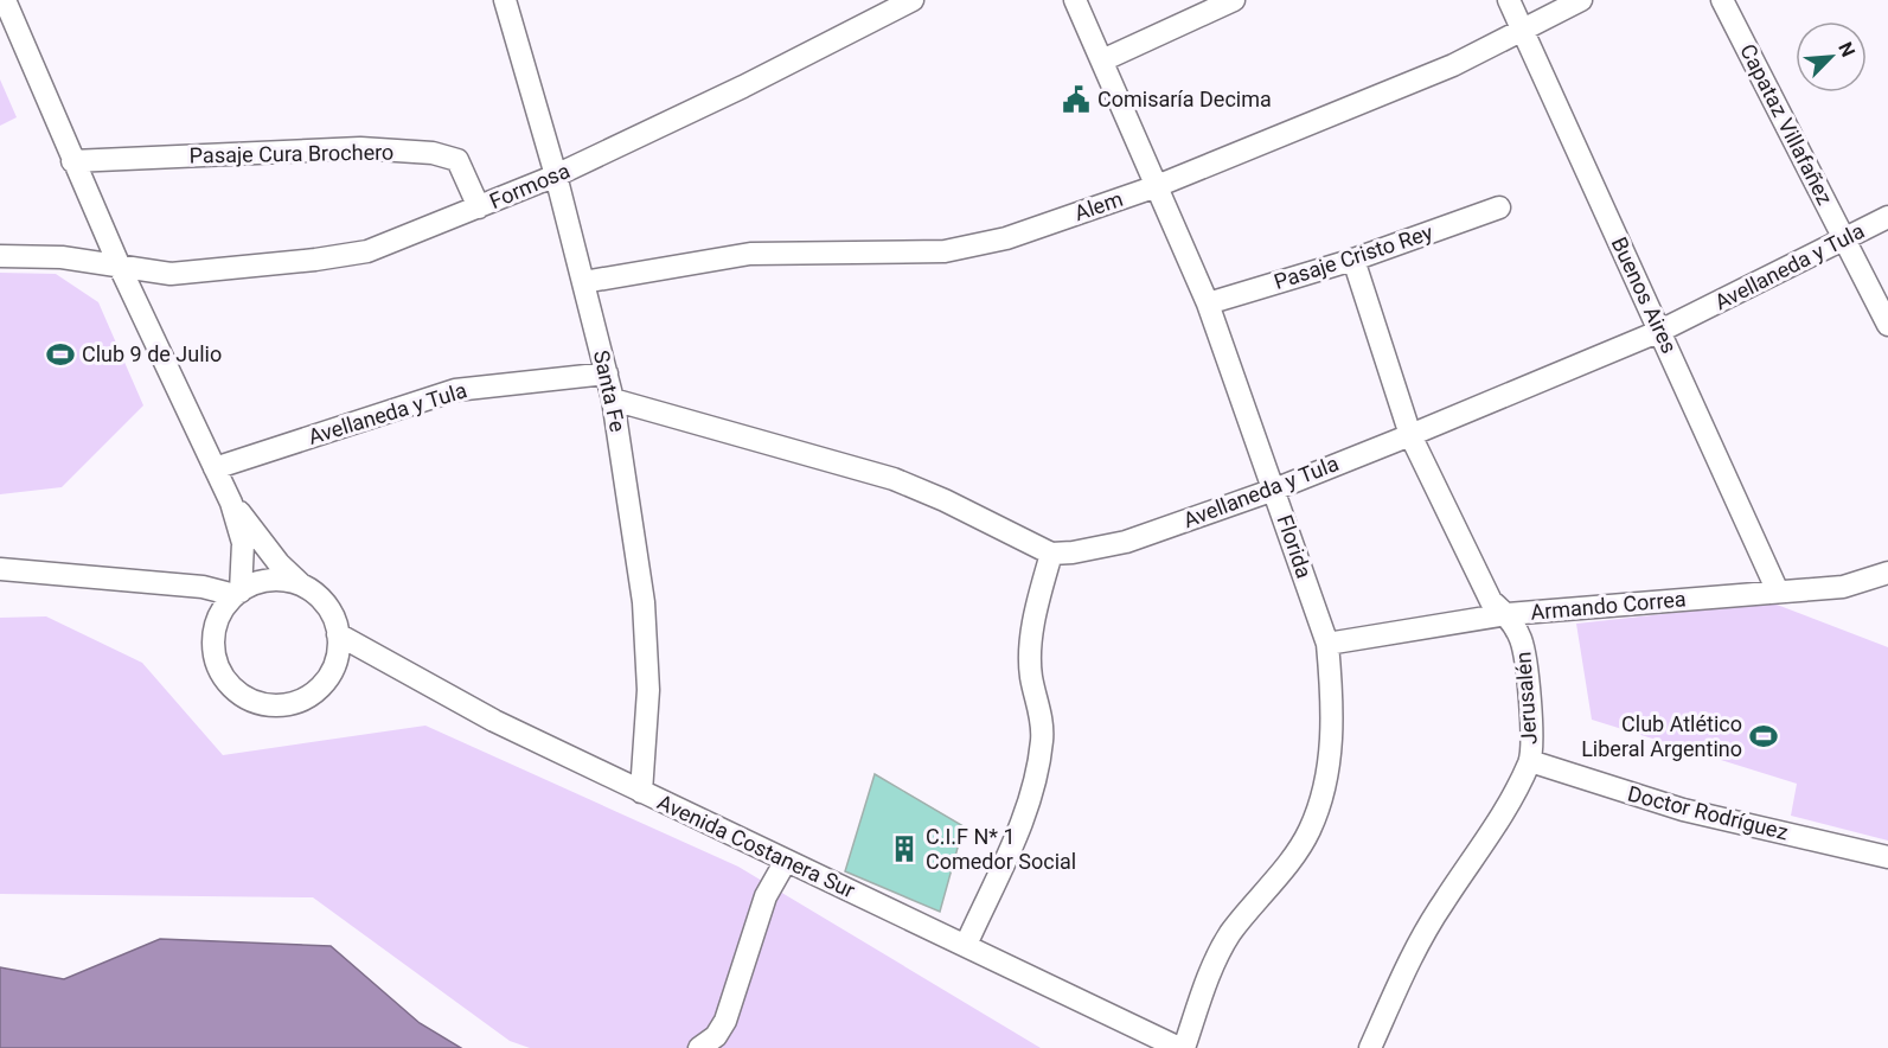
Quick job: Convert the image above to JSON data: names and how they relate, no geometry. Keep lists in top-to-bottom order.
{
  "streets": {
    "street": [
      "Capataz Villafañez",
      "Pasaje Cura Brochero",
      "Formosa",
      "Alem",
      "Pasaje Cristo Rey",
      "Avellaneda y Tula",
      "Buenos Aires",
      "Santa Fe",
      "Florida",
      "Armando Correa",
      "Jerusalén",
      "Doctor Rodríguez",
      "Avenida Costanera Sur"
    ]
  },
  "crossings": [
    ["Capataz Villafañez", "Avellaneda y Tula"],
    ["Pasaje Cura Brochero", "Formosa"],
    ["Formosa", "Santa Fe"],
    ["Alem", "Buenos Aires"],
    ["Alem", "Santa Fe"],
    ["Alem", "Florida"],
    ["Pasaje Cristo Rey", "Florida"],
    ["Pasaje Cristo Rey", "Jerusalén"],
    ["Avellaneda y Tula", "Buenos Aires"],
    ["Avellaneda y Tula", "Santa Fe"],
    ["Avellaneda y Tula", "Florida"],
    ["Avellaneda y Tula", "Jerusalén"],
    ["Buenos Aires", "Armando Correa"],
    ["Santa Fe", "Avenida Costanera Sur"],
    ["Florida", "Armando Correa"],
    ["Florida", "Avenida Costanera Sur"],
    ["Armando Correa", "Jerusalén"],
    ["Jerusalén", "Doctor Rodríguez"]
  ],
  "places": {
    "public building": ["Comisaría Decima"],
    "sports": ["Club 9 de Julio", "Club Atlético Liberal Argentino"],
    "building": ["C.I.F N* 1 Comedor Social"]
  },
  "north": "top right"
}
